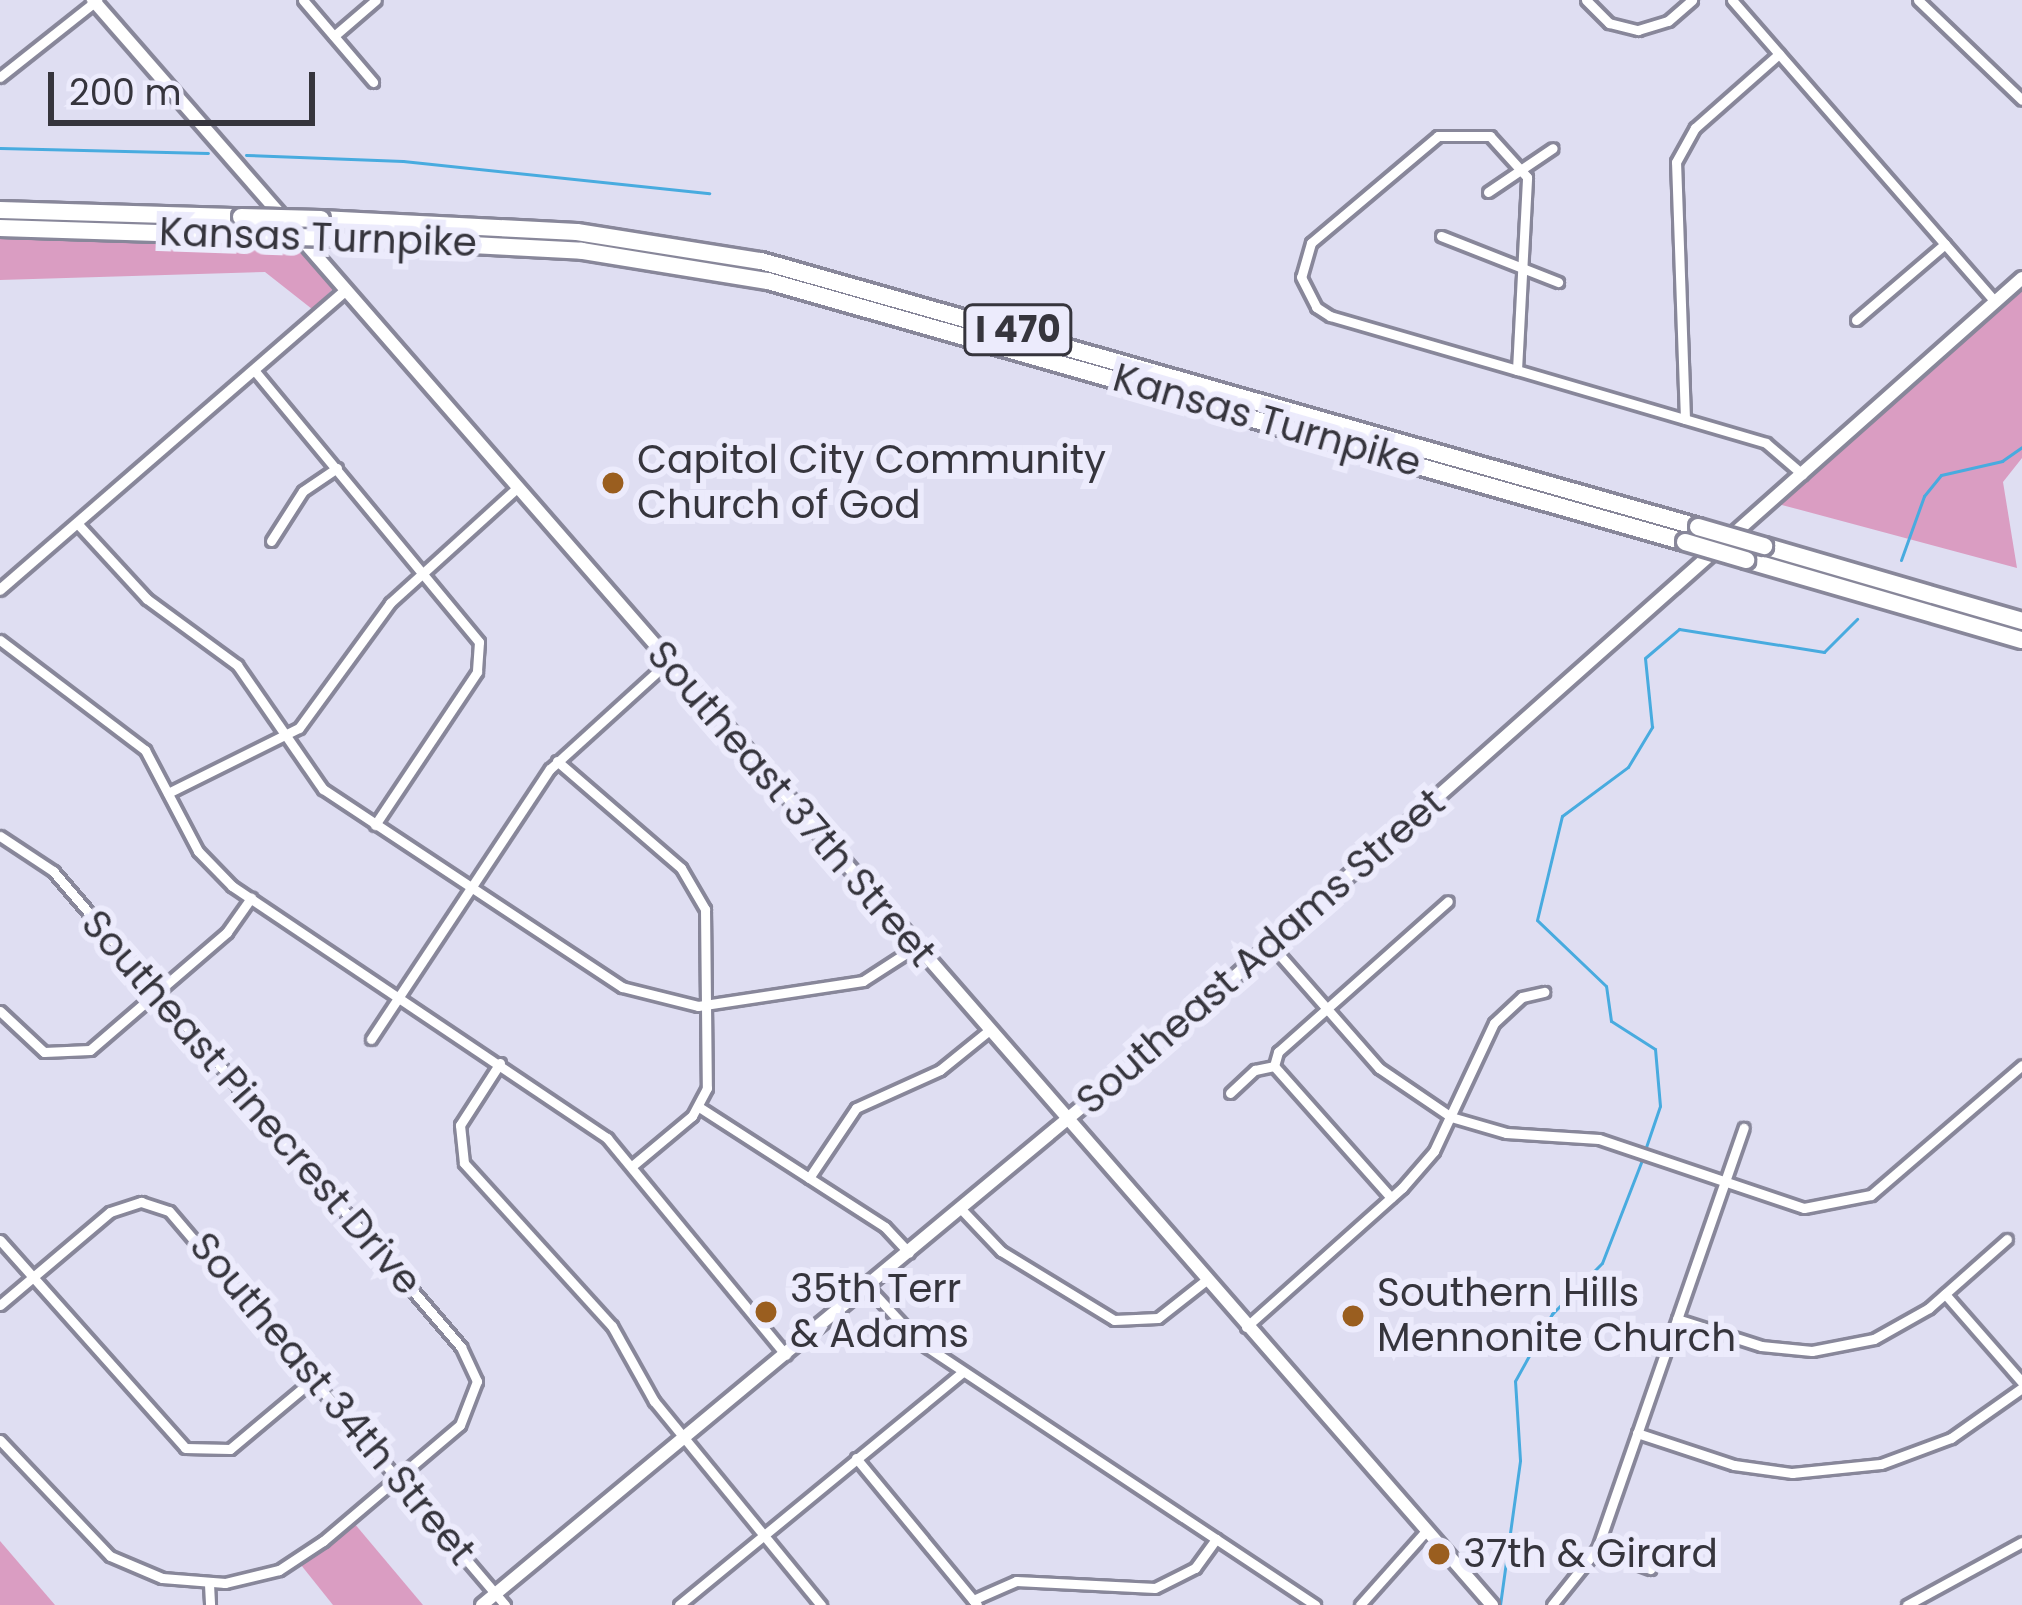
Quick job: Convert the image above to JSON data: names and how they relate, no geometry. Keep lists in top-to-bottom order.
{
  "streets": {
    "highway": ["Kansas Turnpike", "I 470"],
    "main road": ["Southeast 37th Street", "Southeast Adams Street"],
    "street": ["Southeast Pinecrest Drive", "Southeast 34th Street"]
  },
  "crossings": [
    ["Southeast 37th Street", "Southeast Adams Street"],
    ["Southeast Adams Street", "Southeast 34th Street"],
    ["Southeast Pinecrest Drive", "Southeast 34th Street"]
  ],
  "places": [
    "Capitol City Community Church of God",
    "35th Terr & Adams",
    "Southern Hills Mennonite Church",
    "37th & Girard"
  ],
  "scale_bar": "200 m"
}
